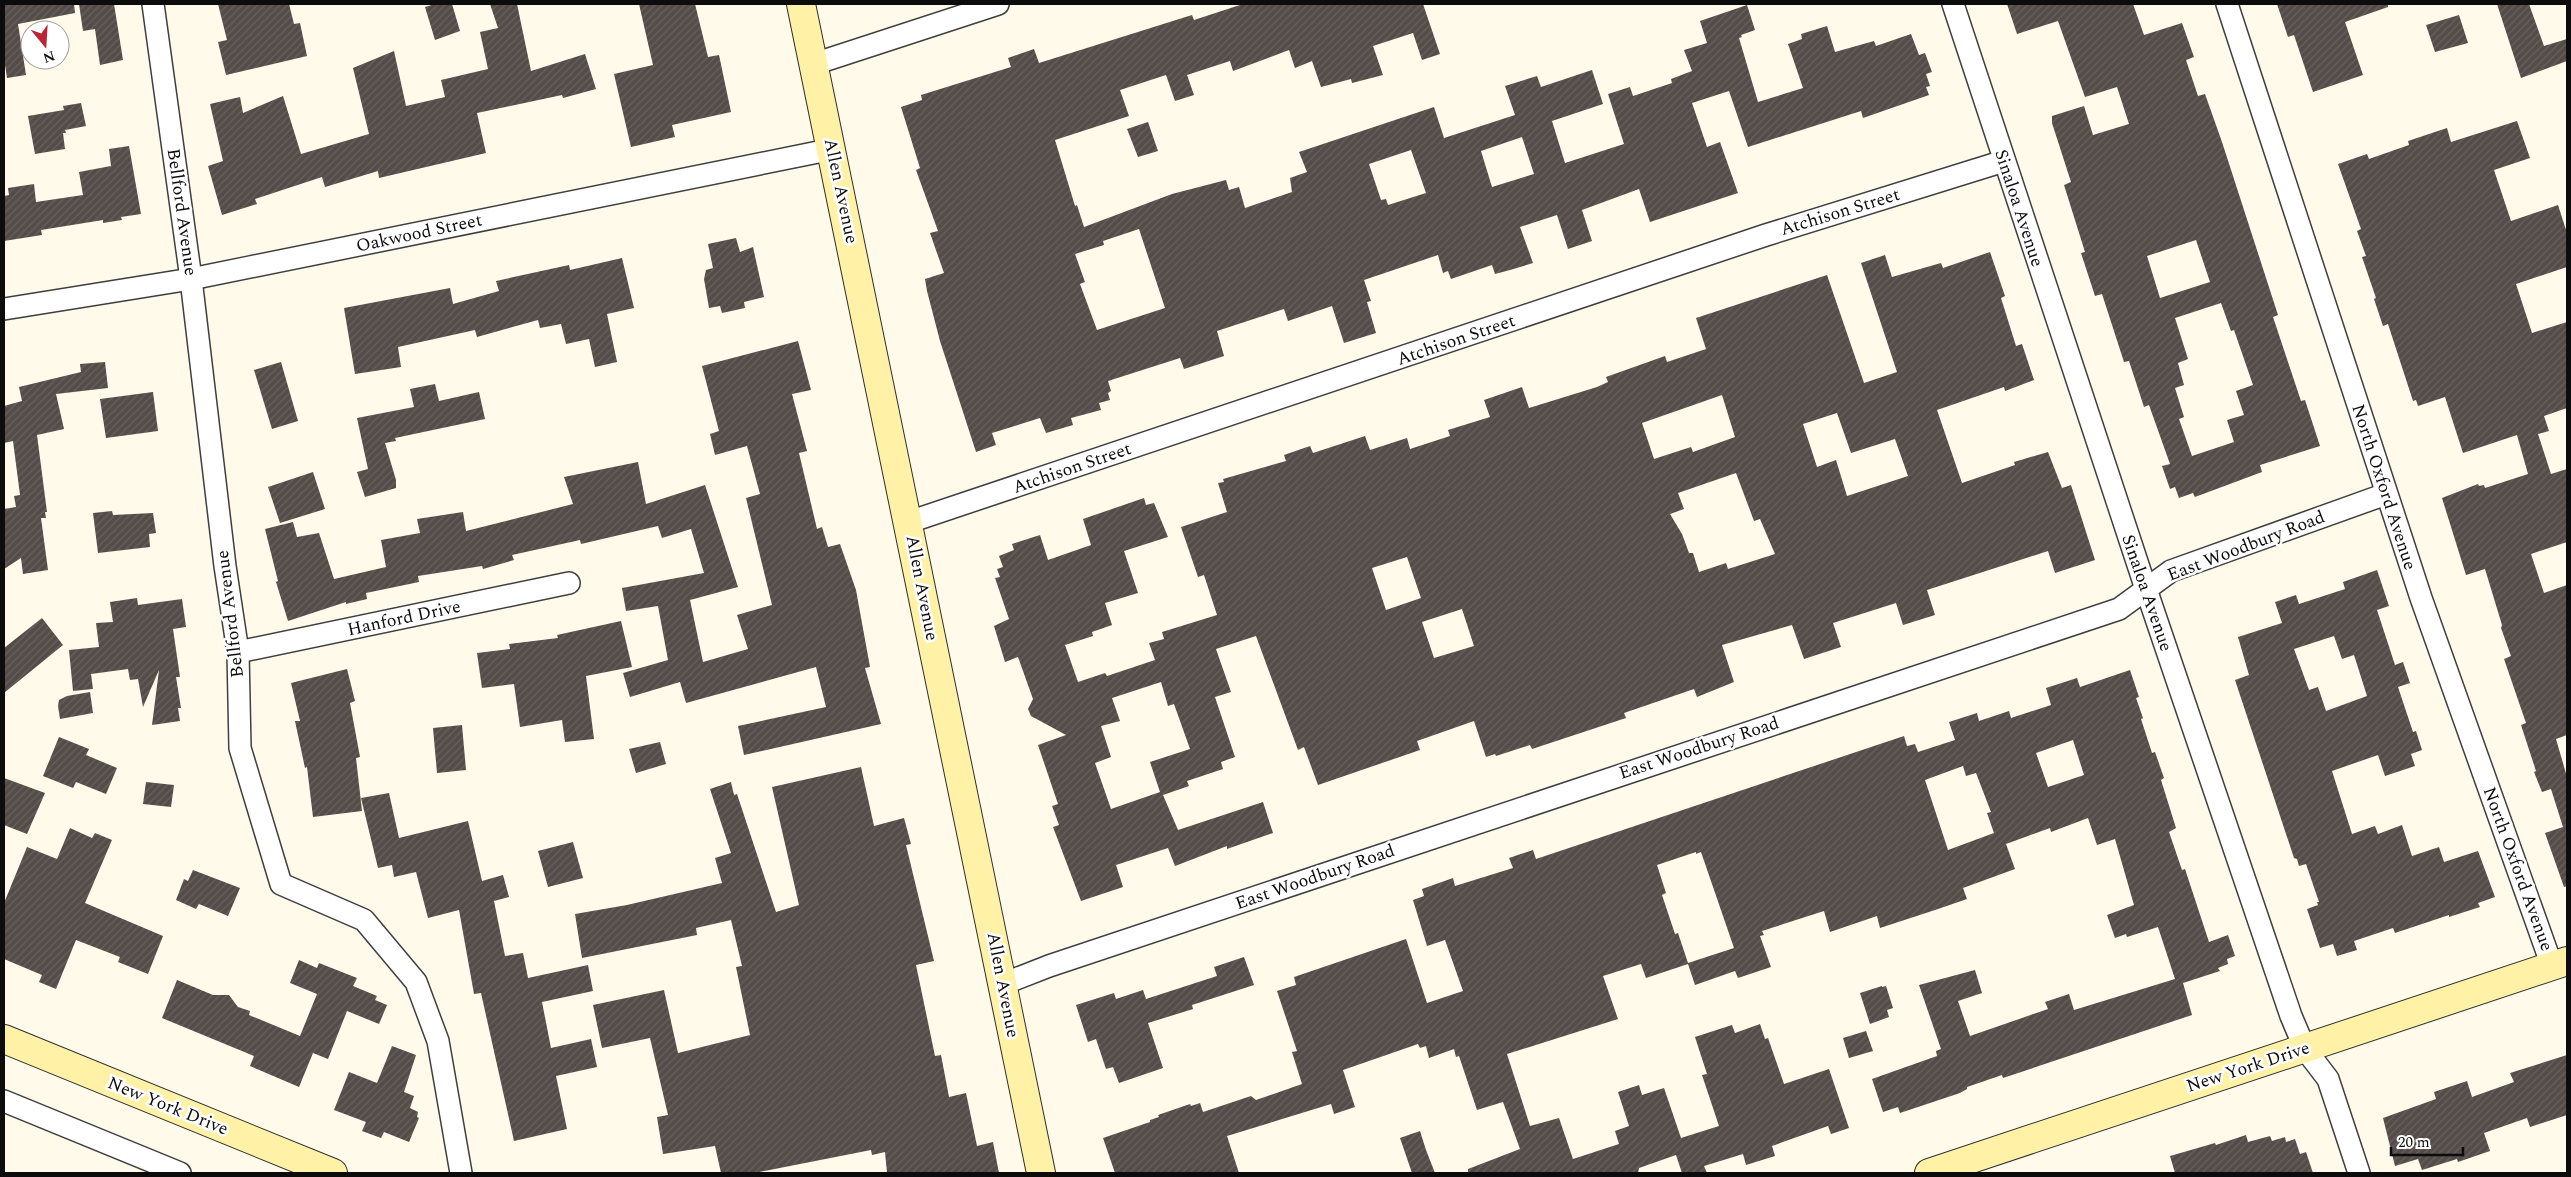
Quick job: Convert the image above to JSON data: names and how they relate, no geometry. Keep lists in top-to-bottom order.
{
  "streets": {
    "street": [
      "Allen Avenue",
      "Sinaloa Avenue",
      "Bellford Avenue",
      "Atchison Street",
      "Oakwood Street",
      "North Oxford Avenue",
      "East Woodbury Road",
      "Hanford Drive",
      "New York Drive"
    ]
  },
  "crossings": [
    ["Allen Avenue", "Atchison Street"],
    ["Allen Avenue", "Oakwood Street"],
    ["Allen Avenue", "East Woodbury Road"],
    ["Sinaloa Avenue", "Atchison Street"],
    ["Sinaloa Avenue", "East Woodbury Road"],
    ["Sinaloa Avenue", "New York Drive"],
    ["Bellford Avenue", "Oakwood Street"],
    ["Bellford Avenue", "Hanford Drive"],
    ["North Oxford Avenue", "East Woodbury Road"],
    ["North Oxford Avenue", "New York Drive"]
  ],
  "scale_bar": "20 m",
  "north": "bottom"
}
